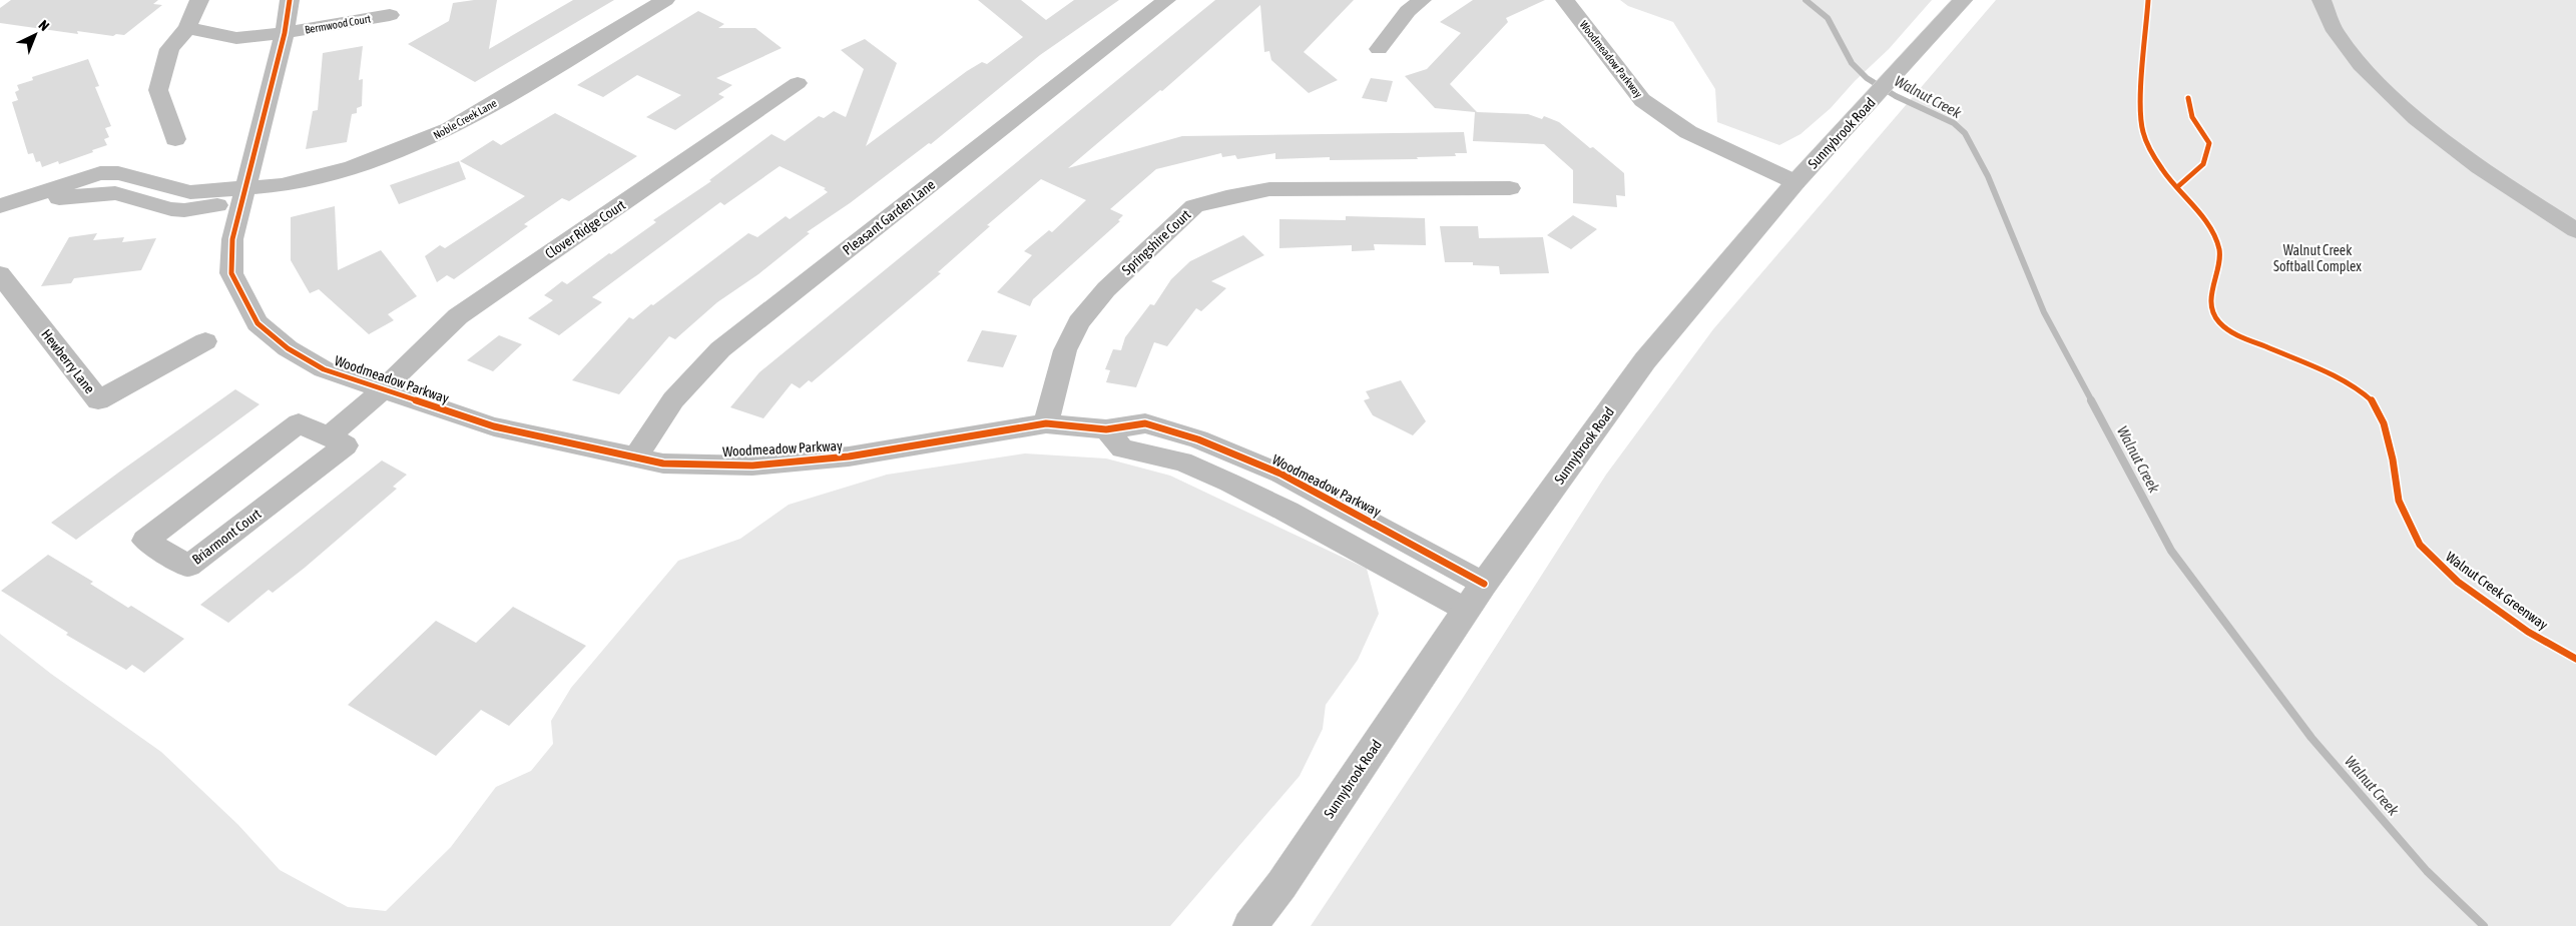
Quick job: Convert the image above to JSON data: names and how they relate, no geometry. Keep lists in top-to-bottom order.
{
  "streets": {
    "main road": ["Sunnybrook Road"],
    "street": [
      "Bermwood Court",
      "Woodmeadow Parkway",
      "Noble Creek Lane",
      "Pleasant Garden Lane",
      "Clover Ridge Court",
      "Springshire Court",
      "Hewberry Lane",
      "Briarmont Court"
    ],
    "cycle path": ["Walnut Creek Greenway"]
  },
  "crossings": [
    ["Bermwood Court", "Woodmeadow Parkway"],
    ["Woodmeadow Parkway", "Noble Creek Lane"],
    ["Woodmeadow Parkway", "Sunnybrook Road"],
    ["Woodmeadow Parkway", "Pleasant Garden Lane"],
    ["Woodmeadow Parkway", "Clover Ridge Court"],
    ["Woodmeadow Parkway", "Springshire Court"]
  ],
  "water": ["Walnut Creek"],
  "parks": ["Walnut Creek Softball Complex"],
  "north": "top right"
}
